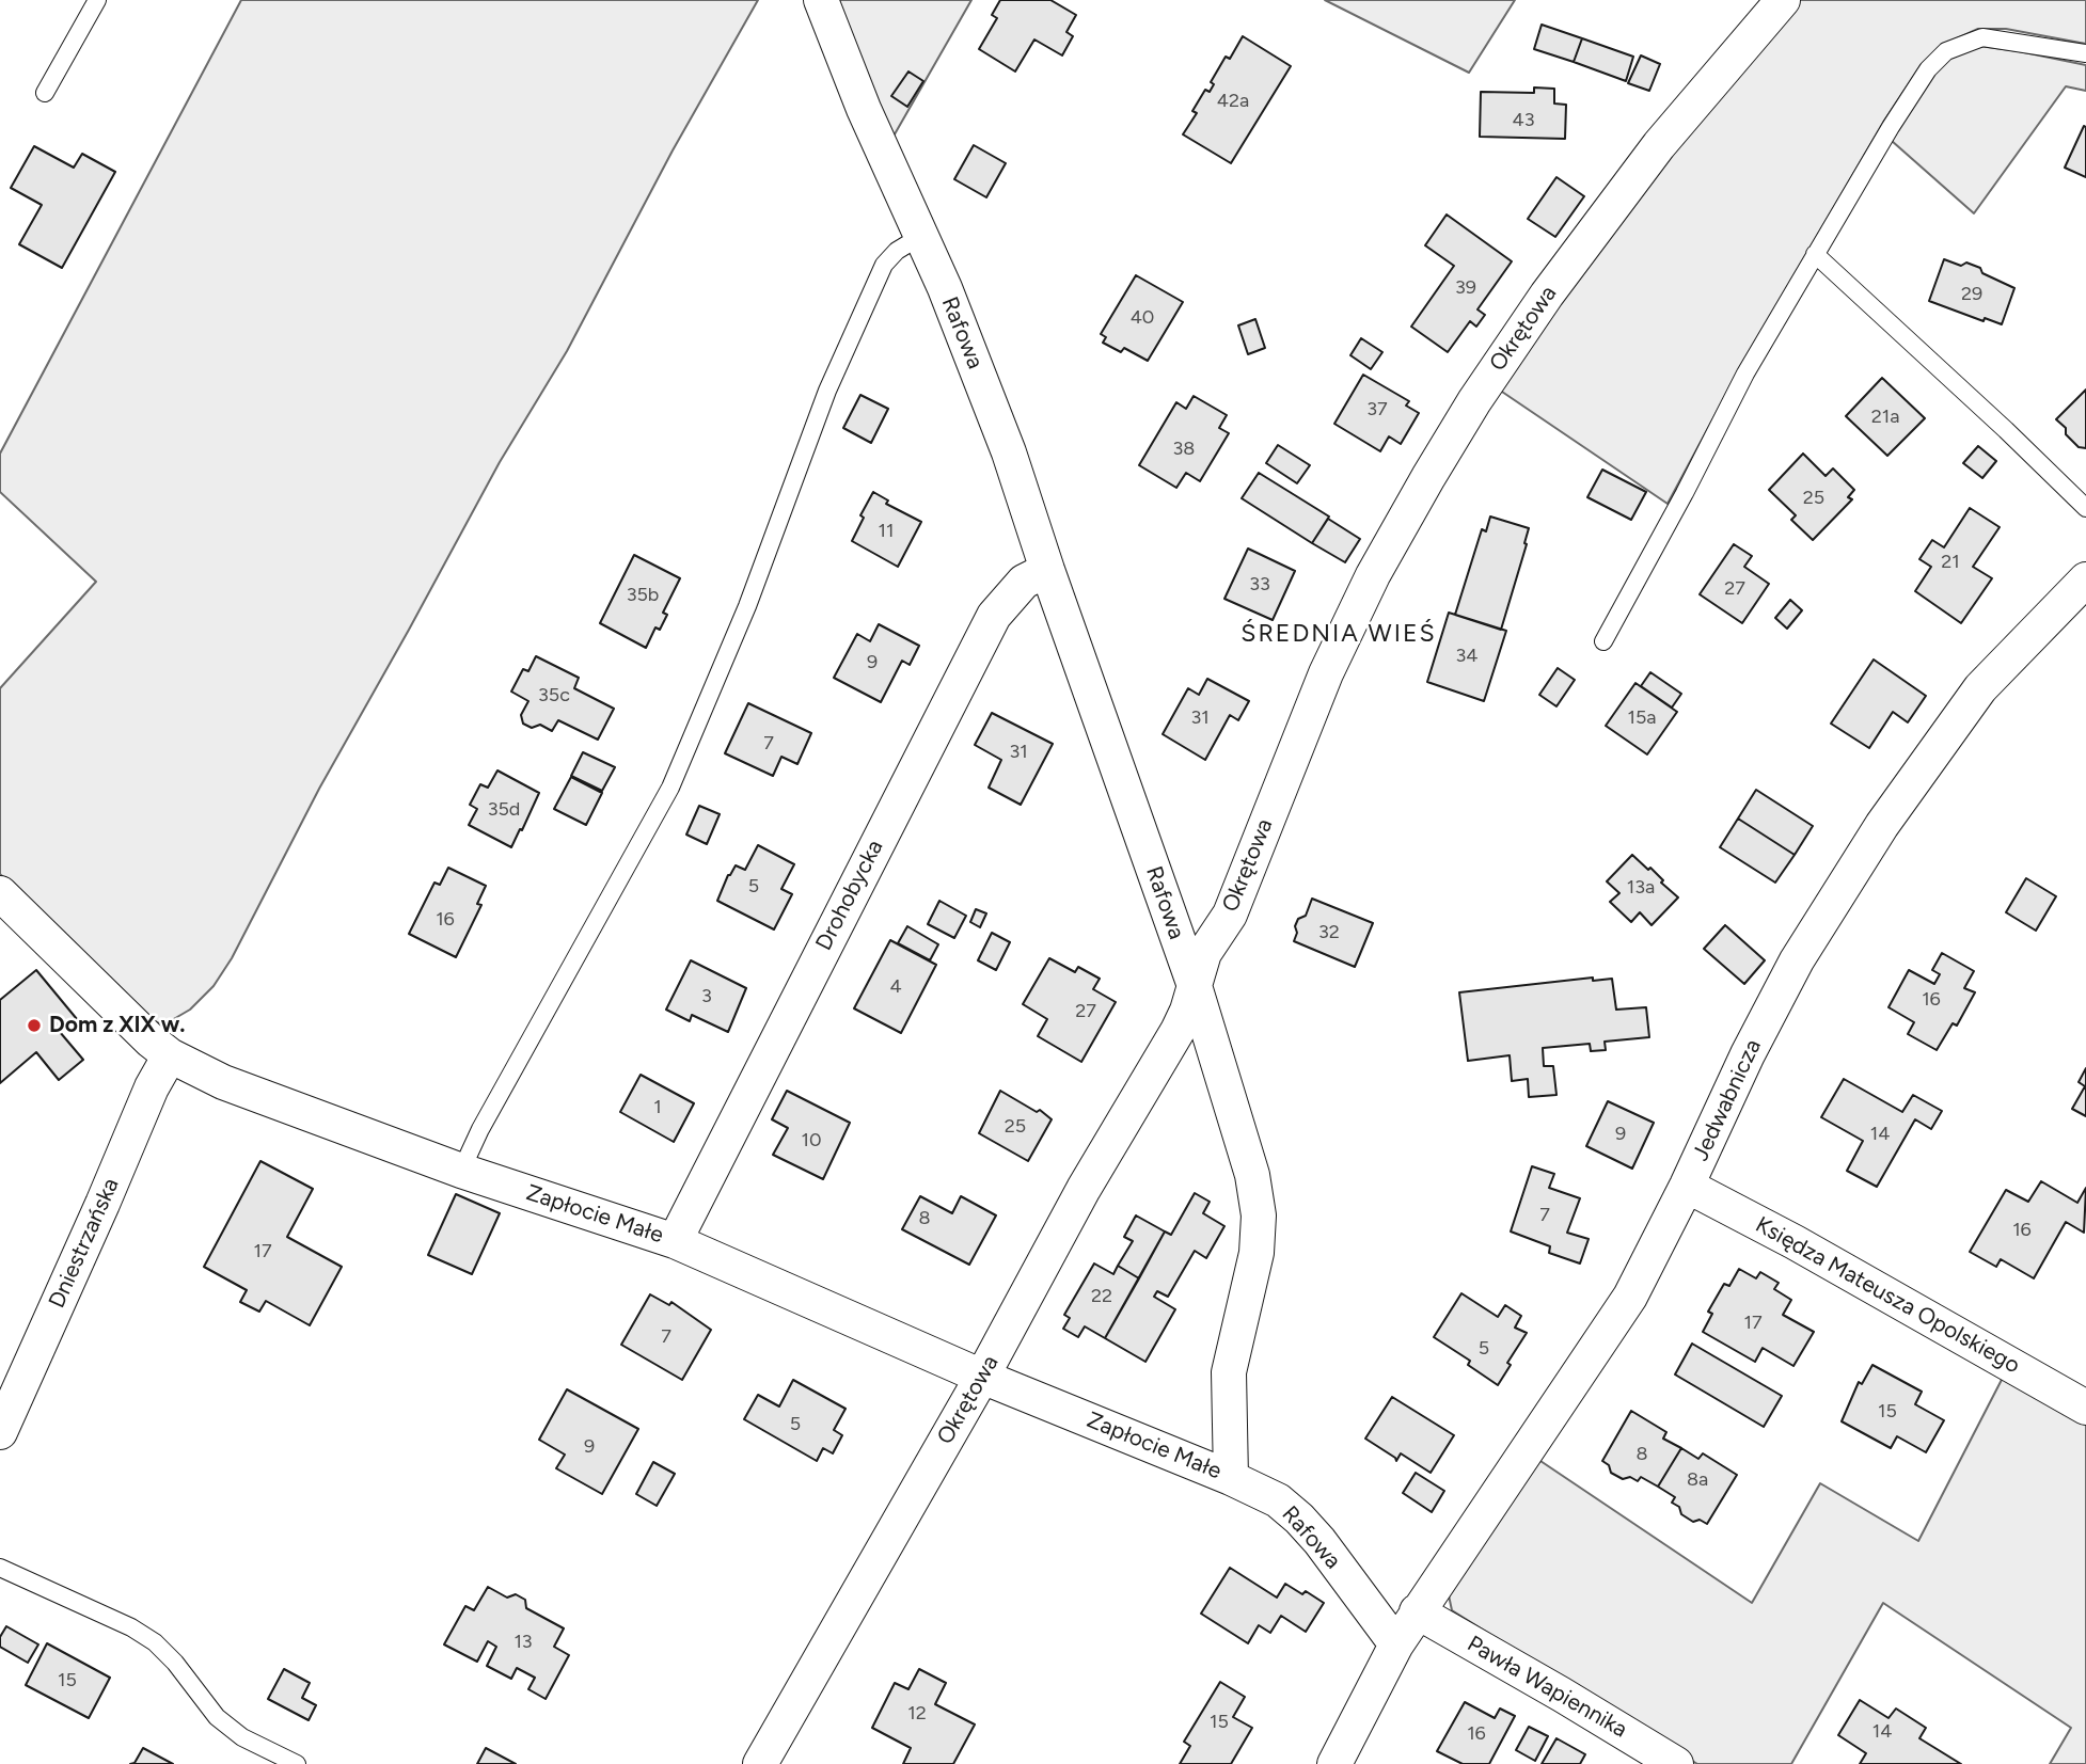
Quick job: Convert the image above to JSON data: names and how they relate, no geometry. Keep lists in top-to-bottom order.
{
  "streets": {
    "street": [
      "Okrętowa",
      "Rafowa",
      "Drohobycka",
      "Jedwabnicza",
      "Zapłocie Małe",
      "Dniestrzańska",
      "Księdza Mateusza Opolskiego",
      "Pawła Wapiennika"
    ]
  },
  "crossings": [
    ["Okrętowa", "Rafowa"],
    ["Okrętowa", "Zapłocie Małe"],
    ["Rafowa", "Drohobycka"],
    ["Rafowa", "Jedwabnicza"],
    ["Rafowa", "Zapłocie Małe"],
    ["Drohobycka", "Zapłocie Małe"],
    ["Jedwabnicza", "Księdza Mateusza Opolskiego"],
    ["Jedwabnicza", "Pawła Wapiennika"],
    ["Zapłocie Małe", "Dniestrzańska"]
  ],
  "districts": ["ŚREDNIA WIEŚ"],
  "places": ["Dom z XIX w."],
  "house_numbers": [
    "42a",
    "43",
    "39",
    "29",
    "40",
    "37",
    "21a",
    "38",
    "25",
    "11",
    "21",
    "33",
    "27",
    "35b",
    "34",
    "9",
    "35c",
    "31",
    "15a",
    "7",
    "31",
    "35d",
    "5",
    "13a",
    "16",
    "32",
    "4",
    "3",
    "16",
    "27",
    "1",
    "25",
    "9",
    "14",
    "10",
    "7",
    "8",
    "16",
    "17",
    "22",
    "17",
    "7",
    "5",
    "15",
    "5",
    "9",
    "8",
    "8a",
    "13",
    "15",
    "12",
    "15",
    "14",
    "16"
  ]
}
